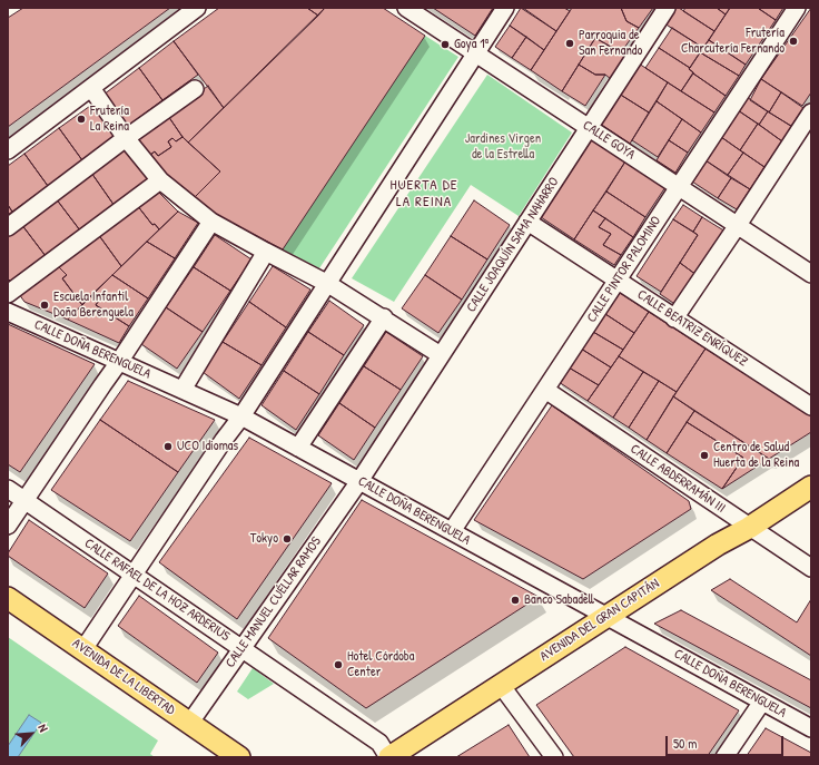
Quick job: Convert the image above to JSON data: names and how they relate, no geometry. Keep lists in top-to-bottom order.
{
  "streets": {
    "main road": ["AVENIDA DEL GRAN CAPITÁN", "AVENIDA DE LA LIBERTAD"],
    "street": [
      "CALLE GOYA",
      "CALLE JOAQUÍN SAMA NAHARRO",
      "CALLE PINTOR PALOMINO",
      "CALLE BEATRIZ ENRÍQUEZ",
      "CALLE DOÑA BERENGUELA",
      "CALLE ABDERRAMÁN III",
      "CALLE RAFAEL DE LA HOZ ARDERIUS",
      "CALLE MANUEL CUÉLLAR RAMOS"
    ]
  },
  "crossings": [
    ["CALLE GOYA", "CALLE JOAQUÍN SAMA NAHARRO"],
    ["CALLE GOYA", "CALLE PINTOR PALOMINO"],
    ["CALLE JOAQUÍN SAMA NAHARRO", "CALLE BEATRIZ ENRÍQUEZ"],
    ["CALLE JOAQUÍN SAMA NAHARRO", "CALLE DOÑA BERENGUELA"],
    ["CALLE JOAQUÍN SAMA NAHARRO", "CALLE MANUEL CUÉLLAR RAMOS"],
    ["CALLE PINTOR PALOMINO", "CALLE BEATRIZ ENRÍQUEZ"],
    ["CALLE PINTOR PALOMINO", "CALLE DOÑA BERENGUELA"],
    ["CALLE PINTOR PALOMINO", "CALLE ABDERRAMÁN III"],
    ["CALLE DOÑA BERENGUELA", "CALLE MANUEL CUÉLLAR RAMOS"],
    ["CALLE DOÑA BERENGUELA", "AVENIDA DEL GRAN CAPITÁN"],
    ["CALLE ABDERRAMÁN III", "AVENIDA DEL GRAN CAPITÁN"],
    ["CALLE RAFAEL DE LA HOZ ARDERIUS", "CALLE MANUEL CUÉLLAR RAMOS"],
    ["CALLE RAFAEL DE LA HOZ ARDERIUS", "AVENIDA DEL GRAN CAPITÁN"],
    ["CALLE MANUEL CUÉLLAR RAMOS", "AVENIDA DE LA LIBERTAD"]
  ],
  "districts": ["HUERTA DE LA REINA"],
  "parks": ["Jardines Virgen de la Estrella"],
  "places": [
    "Frutería Charcutería Fernando",
    "Parroquia de San Fernando",
    "Goya 1ª",
    "Frutería La Reina",
    "Escuela Infantil Doña Berenguela",
    "UCO Idiomas",
    "Centro de Salud Huerta de la Reina",
    "Tokyo",
    "Banco Sabadell",
    "Hotel Córdoba Center"
  ],
  "scale_bar": "50 m",
  "north": "top right"
}
